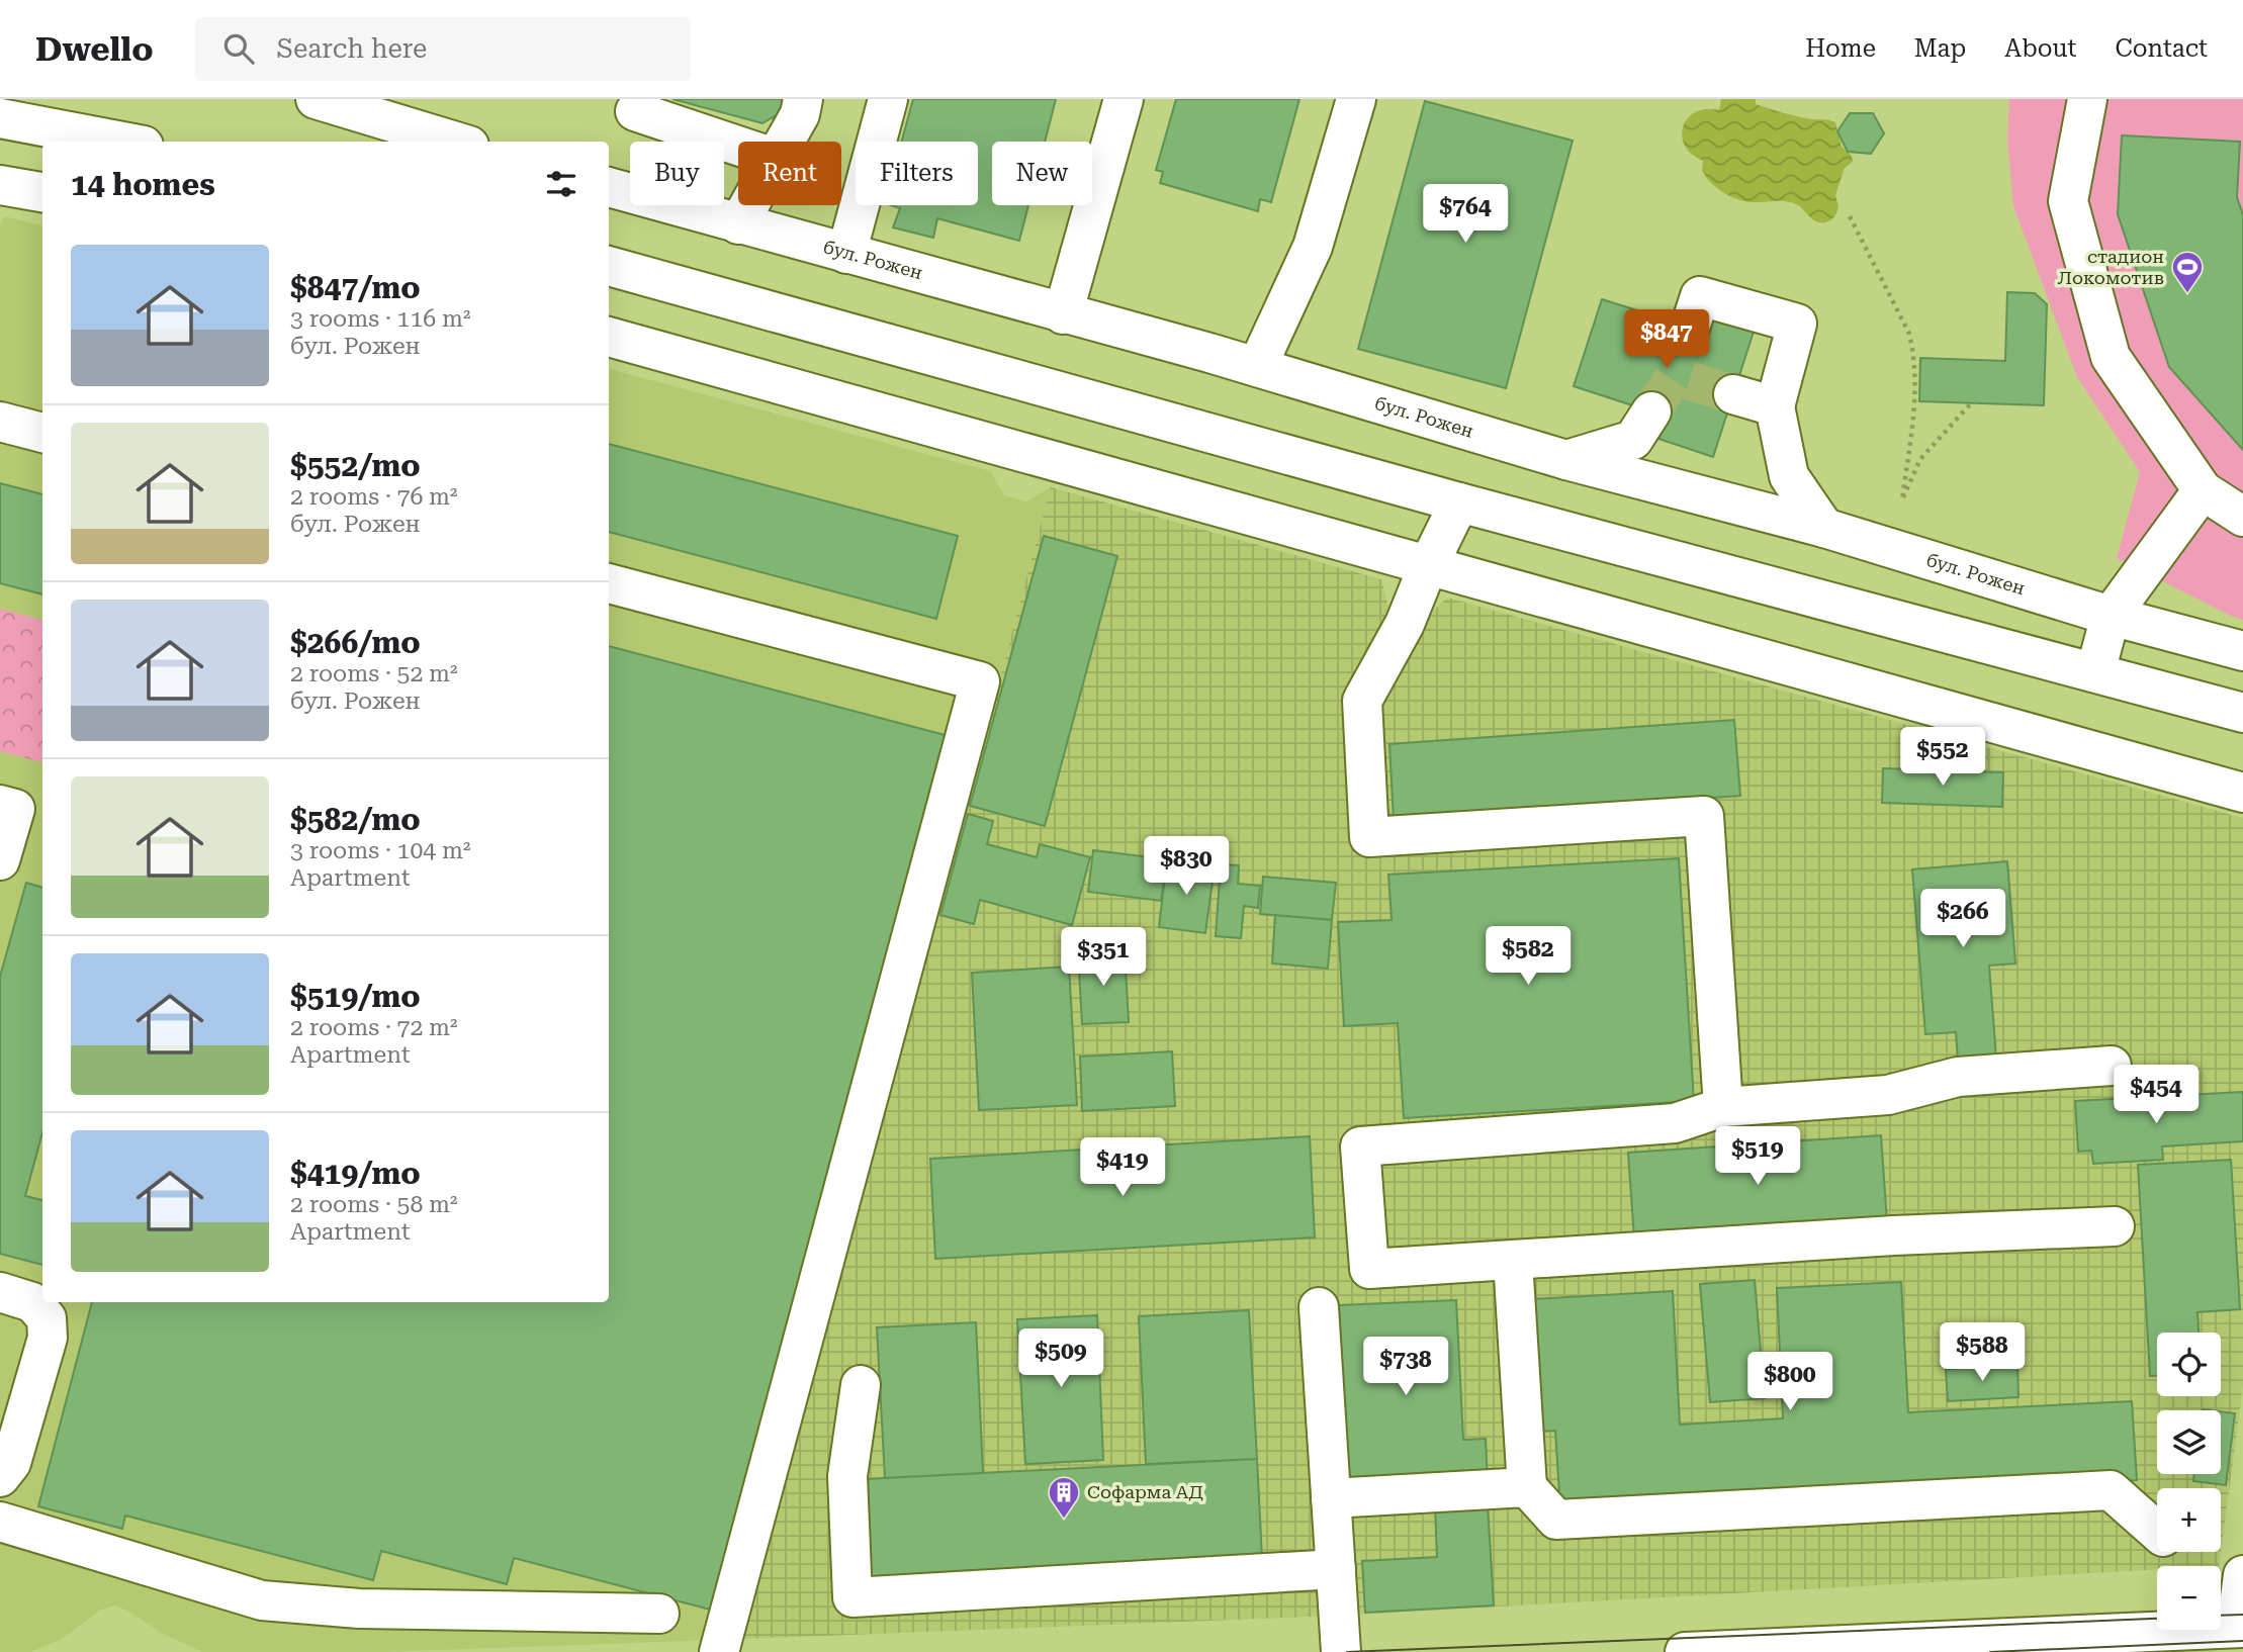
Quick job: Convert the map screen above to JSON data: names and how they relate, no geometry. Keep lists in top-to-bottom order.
{
  "streets": {
    "street": ["бул. Рожен"]
  },
  "places": {
    "sports": ["стадион Локомотив"],
    "building": ["Софарма АД"]
  },
  "page": {
    "header": "Dwello",
    "search": "Search here",
    "nav": [
      "Home",
      "Map",
      "About",
      "Contact"
    ],
    "chip": [
      "Buy",
      "Rent",
      "Filters",
      "New"
    ],
    "heading": "14 homes",
    "price": [
      "$764",
      "$847",
      "$552",
      "$830",
      "$266",
      "$582",
      "$351",
      "$454",
      "$519",
      "$419",
      "$588",
      "$509",
      "$738",
      "$800"
    ],
    "list": [
      {
        "name": "$847/mo",
        "note": "3 rooms · 116 m² · бул. Рожен"
      },
      {
        "name": "$552/mo",
        "note": "2 rooms · 76 m² · бул. Рожен"
      },
      {
        "name": "$266/mo",
        "note": "2 rooms · 52 m² · бул. Рожен"
      },
      {
        "name": "$582/mo",
        "note": "3 rooms · 104 m² · Apartment"
      },
      {
        "name": "$519/mo",
        "note": "2 rooms · 72 m² · Apartment"
      },
      {
        "name": "$419/mo",
        "note": "2 rooms · 58 m² · Apartment"
      }
    ],
    "map_buttons": ["+", "−"]
  }
}
